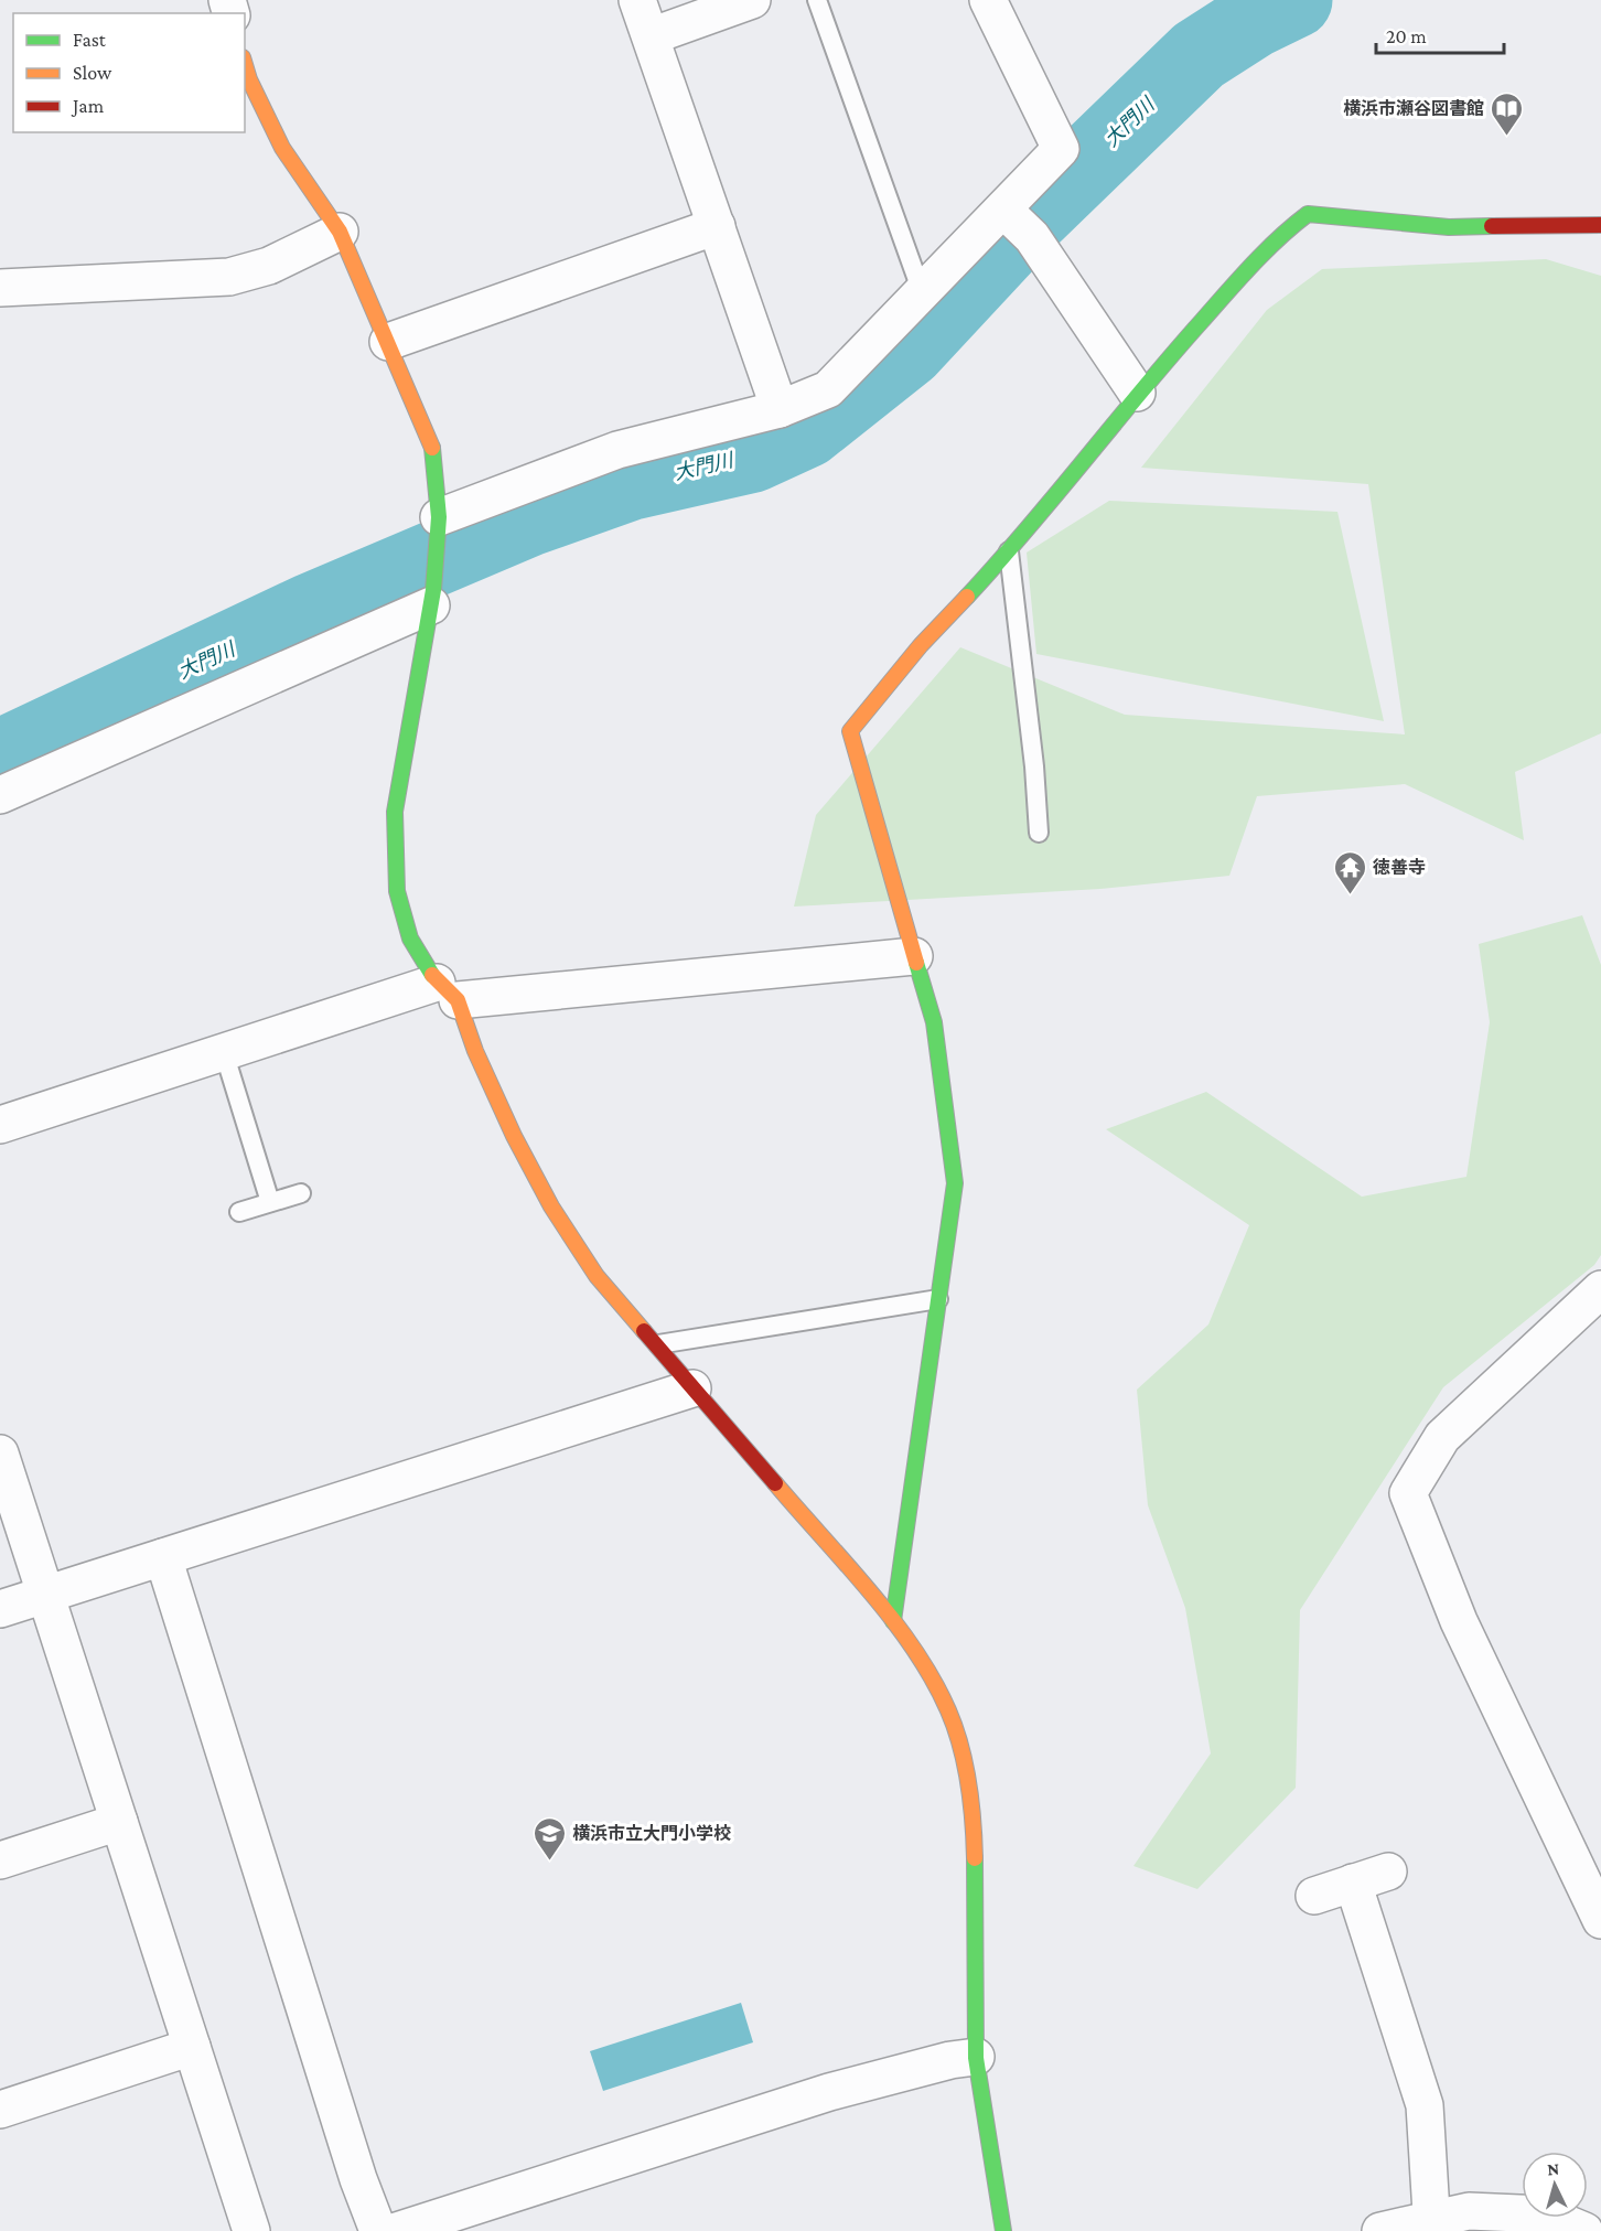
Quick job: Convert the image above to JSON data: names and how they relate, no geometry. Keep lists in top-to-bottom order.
{
  "water": ["大門川"],
  "places": {
    "library": ["横浜市瀬谷図書館"],
    "temple": ["徳善寺"],
    "school or university": ["横浜市立大門小学校"]
  },
  "legend": ["Fast", "Slow", "Jam"],
  "scale_bar": "20 m",
  "north": "top"
}
